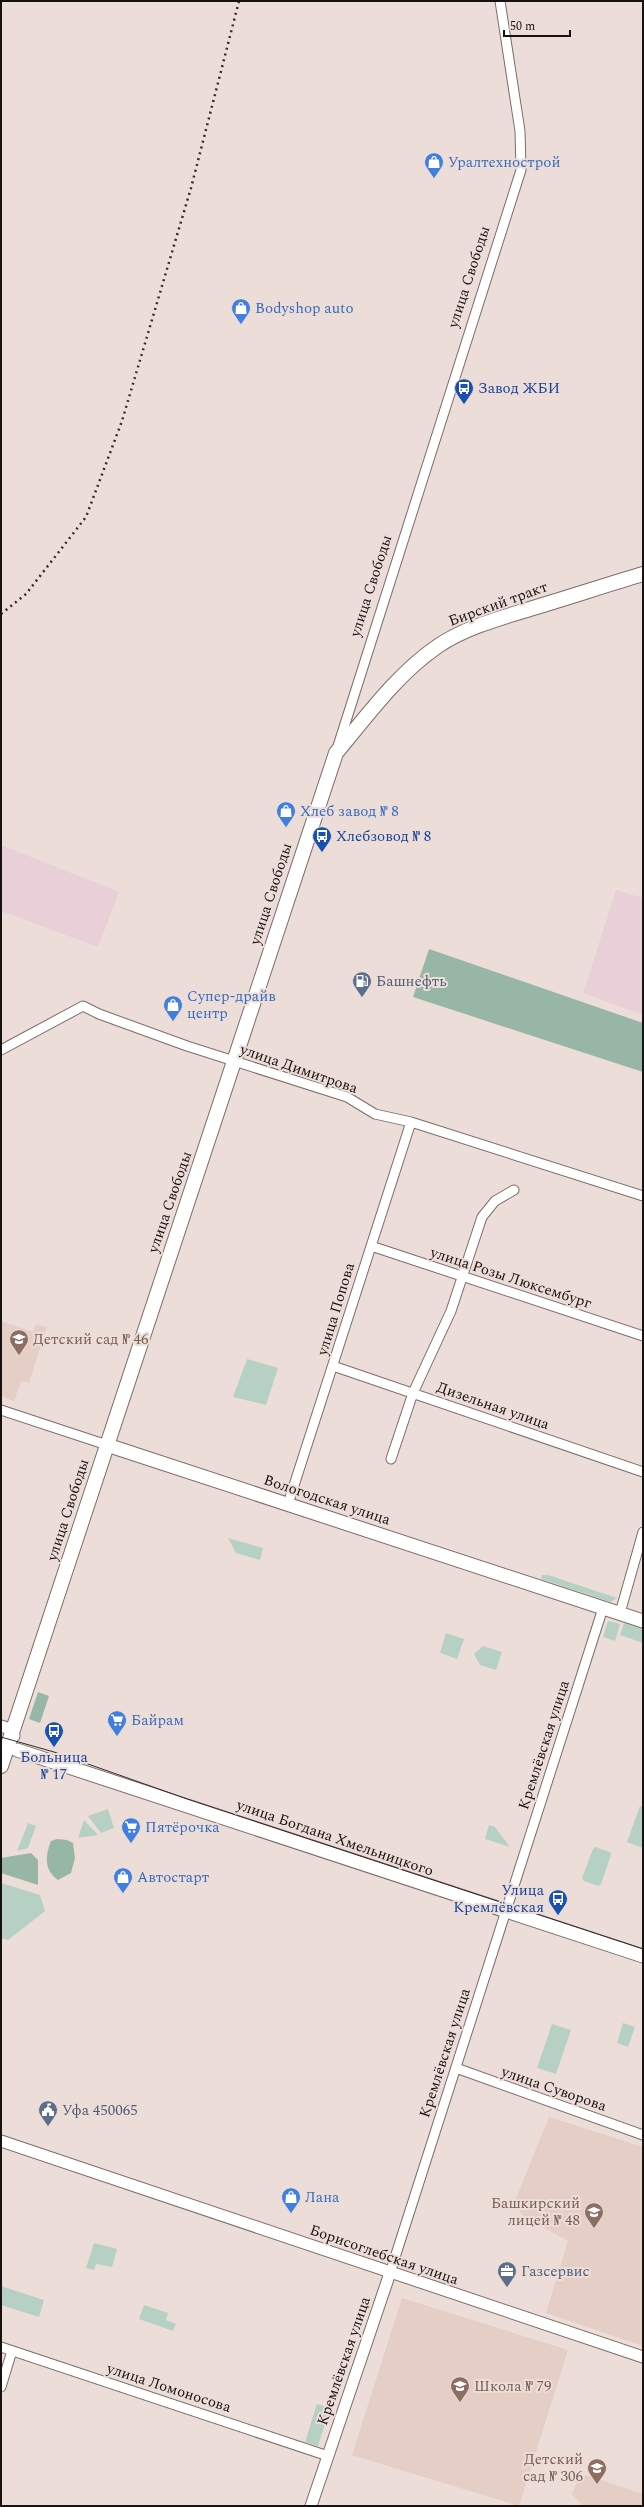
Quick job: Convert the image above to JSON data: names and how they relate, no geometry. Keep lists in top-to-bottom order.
{
  "streets": {
    "main road": [
      "улица Свободы",
      "Бирский тракт",
      "Вологодская улица",
      "улица Богдана Хмельницкого"
    ],
    "street": [
      "улица Димитрова",
      "улица Розы Люксембург",
      "улица Попова",
      "Дизельная улица",
      "Кремлёвская улица",
      "улица Суворова",
      "Борисоглебская улица",
      "улица Ломоносова"
    ]
  },
  "crossings": [
    ["улица Свободы", "Бирский тракт"],
    ["улица Свободы", "улица Димитрова"],
    ["улица Свободы", "Вологодская улица"],
    ["улица Свободы", "улица Богдана Хмельницкого"],
    ["улица Димитрова", "улица Попова"],
    ["улица Розы Люксембург", "улица Попова"],
    ["улица Попова", "Дизельная улица"],
    ["улица Попова", "Вологодская улица"],
    ["Вологодская улица", "Кремлёвская улица"],
    ["Кремлёвская улица", "улица Богдана Хмельницкого"],
    ["Кремлёвская улица", "улица Суворова"],
    ["Кремлёвская улица", "Борисоглебская улица"],
    ["Кремлёвская улица", "улица Ломоносова"]
  ],
  "places": {
    "shop": [
      "Уралтехнострой",
      "Bodyshop auto",
      "Хлеб завод № 8",
      "Супер-драйв центр",
      "Автостарт",
      "Лана"
    ],
    "bus stop": [
      "Завод ЖБИ",
      "Хлебзовод № 8",
      "Больница № 17",
      "Улица Кремлёвская"
    ],
    "fuel station": ["Башнефть"],
    "school or university": [
      "Детский сад № 46",
      "Башкирский лицей № 48",
      "Школа № 79",
      "Детский сад № 306"
    ],
    "supermarket": ["Байрам", "Пятёрочка"],
    "public building": ["Уфа 450065"],
    "office": ["Газсервис"]
  },
  "scale_bar": "50 m"
}
